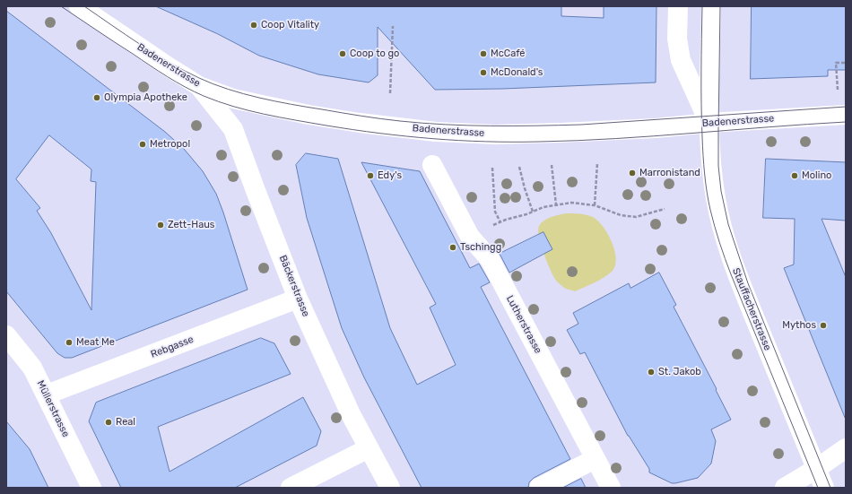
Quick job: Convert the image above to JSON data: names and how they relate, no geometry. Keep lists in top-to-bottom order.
{
  "streets": {
    "street": [
      "Badenerstrasse",
      "Bäckerstrasse",
      "Stauffacherstrasse",
      "Lutherstrasse",
      "Rebgasse",
      "Müllerstrasse"
    ]
  },
  "crossings": [
    ["Badenerstrasse", "Bäckerstrasse"],
    ["Badenerstrasse", "Stauffacherstrasse"],
    ["Bäckerstrasse", "Rebgasse"],
    ["Rebgasse", "Müllerstrasse"]
  ],
  "places": [
    "Coop Vitality",
    "Coop to go",
    "McCafé",
    "McDonald's",
    "Olympia Apotheke",
    "Metropol",
    "Marronistand",
    "Edy's",
    "Molino",
    "Zett-Haus",
    "Tschingg",
    "Mythos",
    "Meat Me",
    "St. Jakob",
    "Real"
  ]
}
